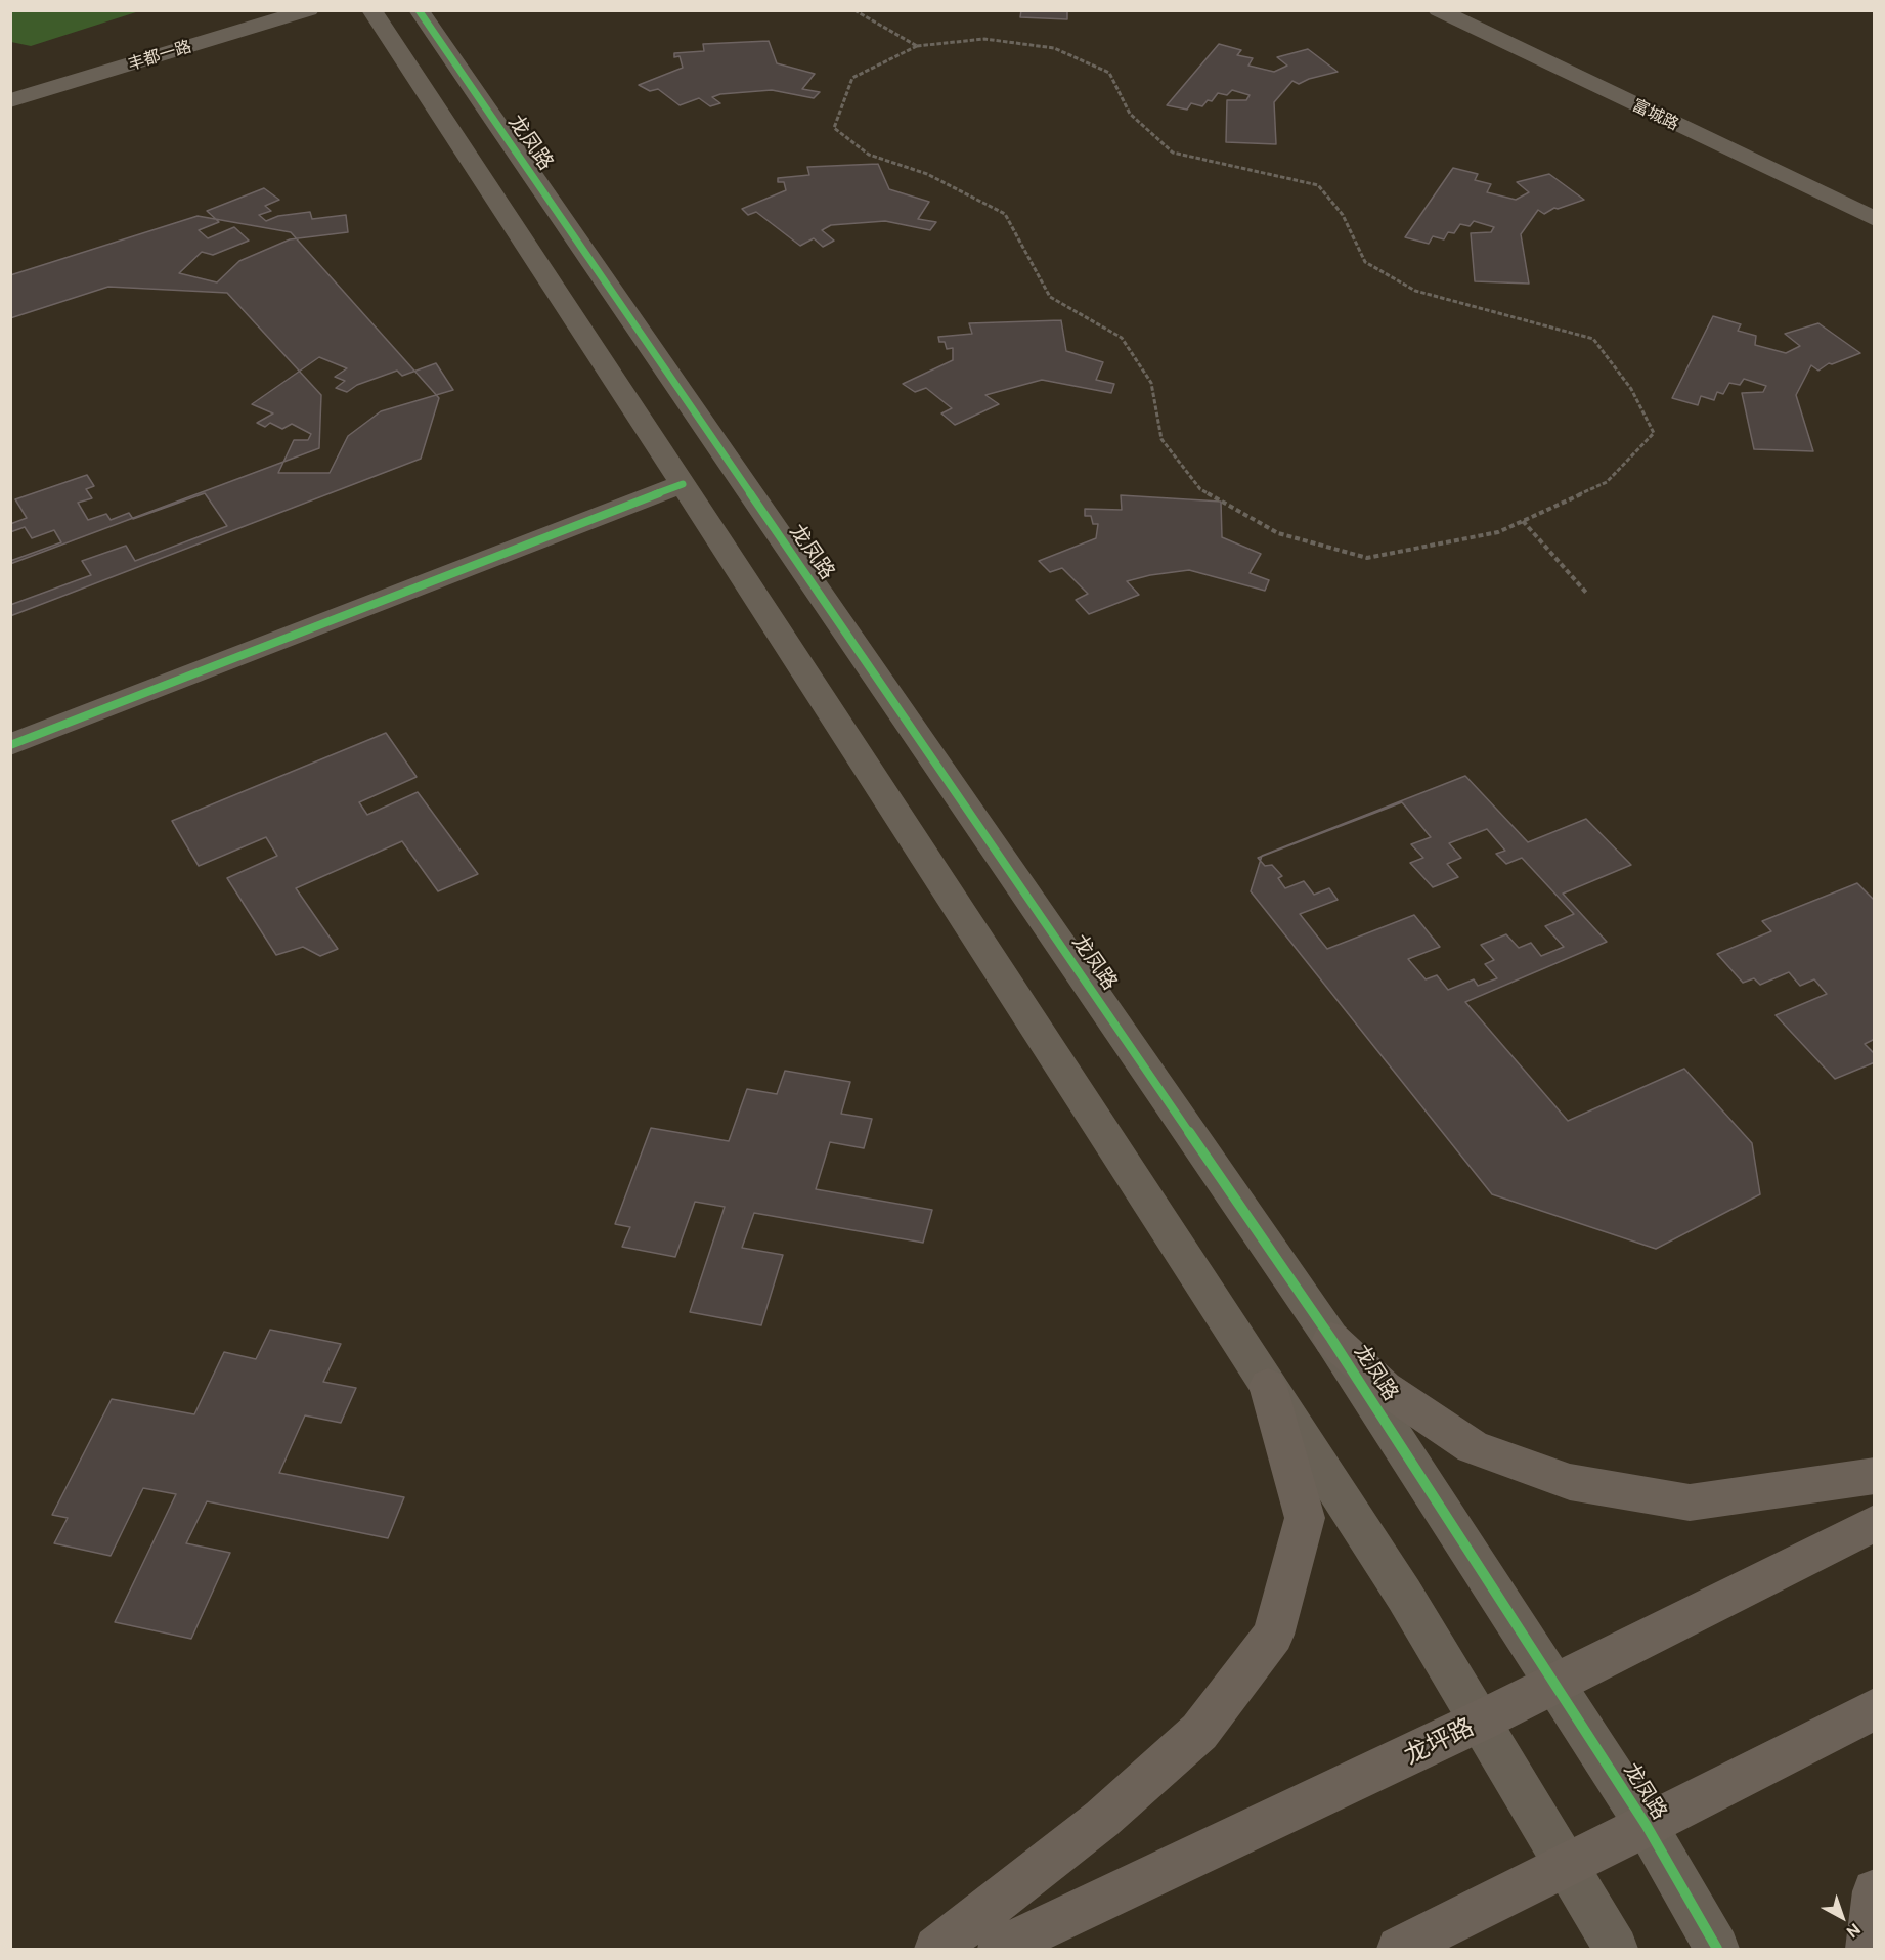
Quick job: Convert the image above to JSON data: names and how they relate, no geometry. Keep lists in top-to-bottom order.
{
  "streets": {
    "main road": ["龙坪路"],
    "street": ["丰都一路", "富城路", "龙凤路"]
  },
  "crossings": [
    ["龙凤路", "龙坪路"]
  ],
  "north": "bottom right"
}
